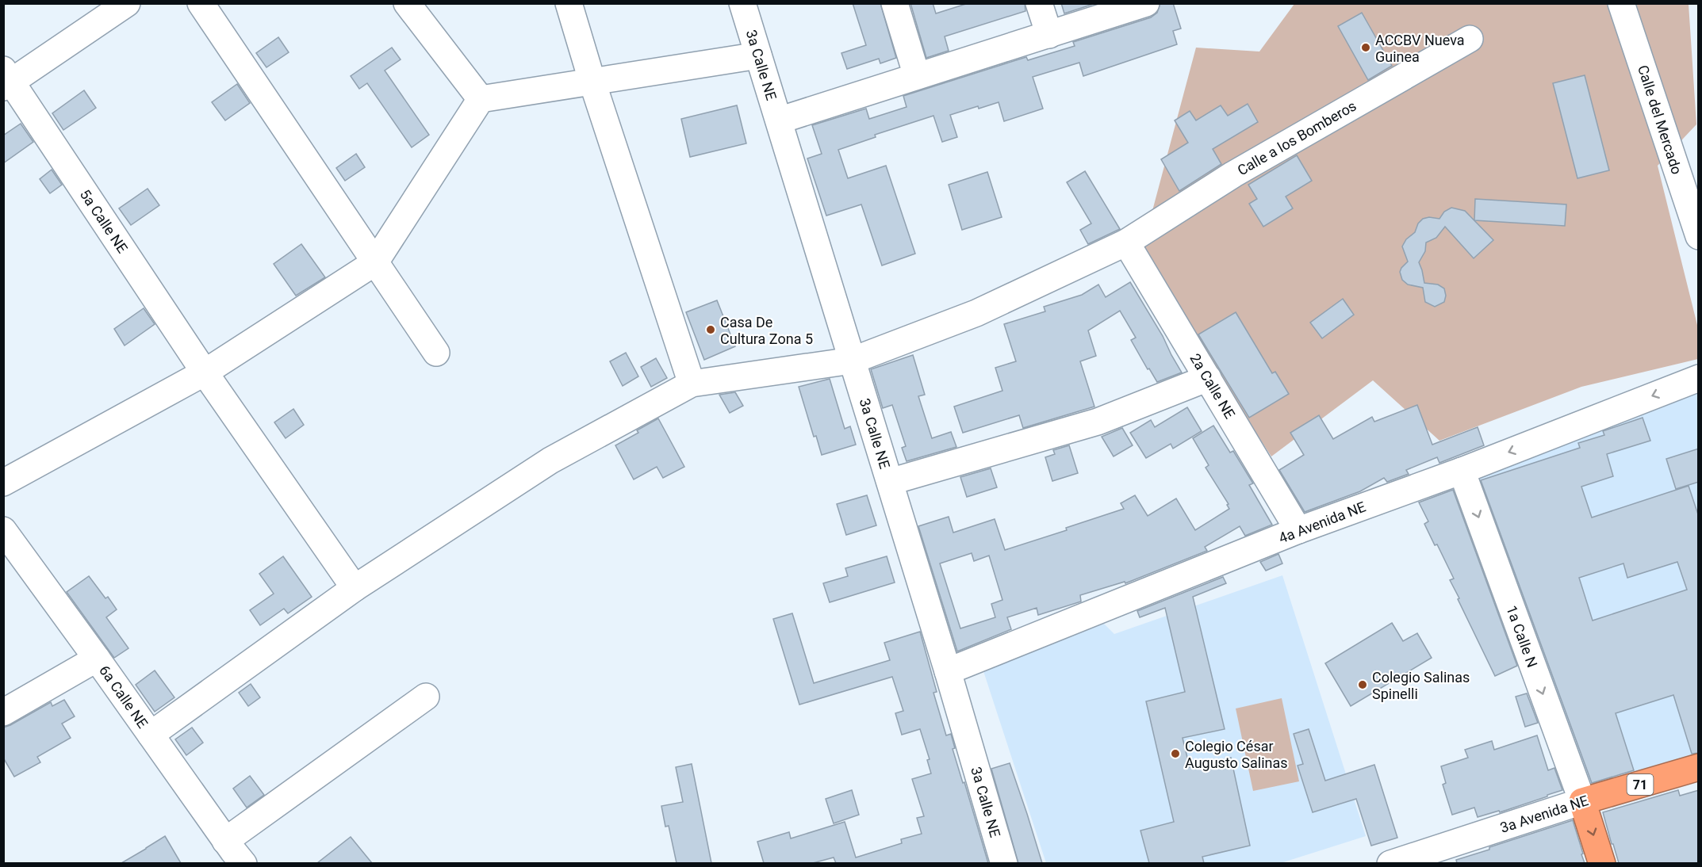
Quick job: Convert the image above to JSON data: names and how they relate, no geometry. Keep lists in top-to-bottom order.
{
  "streets": {
    "highway": ["71", "3a Avenida NE"],
    "street": [
      "3a Calle NE",
      "Calle del Mercado",
      "Calle a los Bomberos",
      "5a Calle NE",
      "2a Calle NE",
      "4a Avenida NE",
      "1a Calle N",
      "6a Calle NE"
    ]
  },
  "crossings": [
    ["3a Calle NE", "Calle a los Bomberos"],
    ["3a Calle NE", "4a Avenida NE"],
    ["Calle a los Bomberos", "2a Calle NE"],
    ["2a Calle NE", "4a Avenida NE"],
    ["4a Avenida NE", "1a Calle N"],
    ["1a Calle N", "3a Avenida NE"]
  ],
  "one_way": ["1a Calle N"],
  "places": [
    "ACCBV Nueva Guinea",
    "Casa De Cultura Zona 5",
    "Colegio Salinas Spinelli",
    "Colegio César Augusto Salinas"
  ]
}
